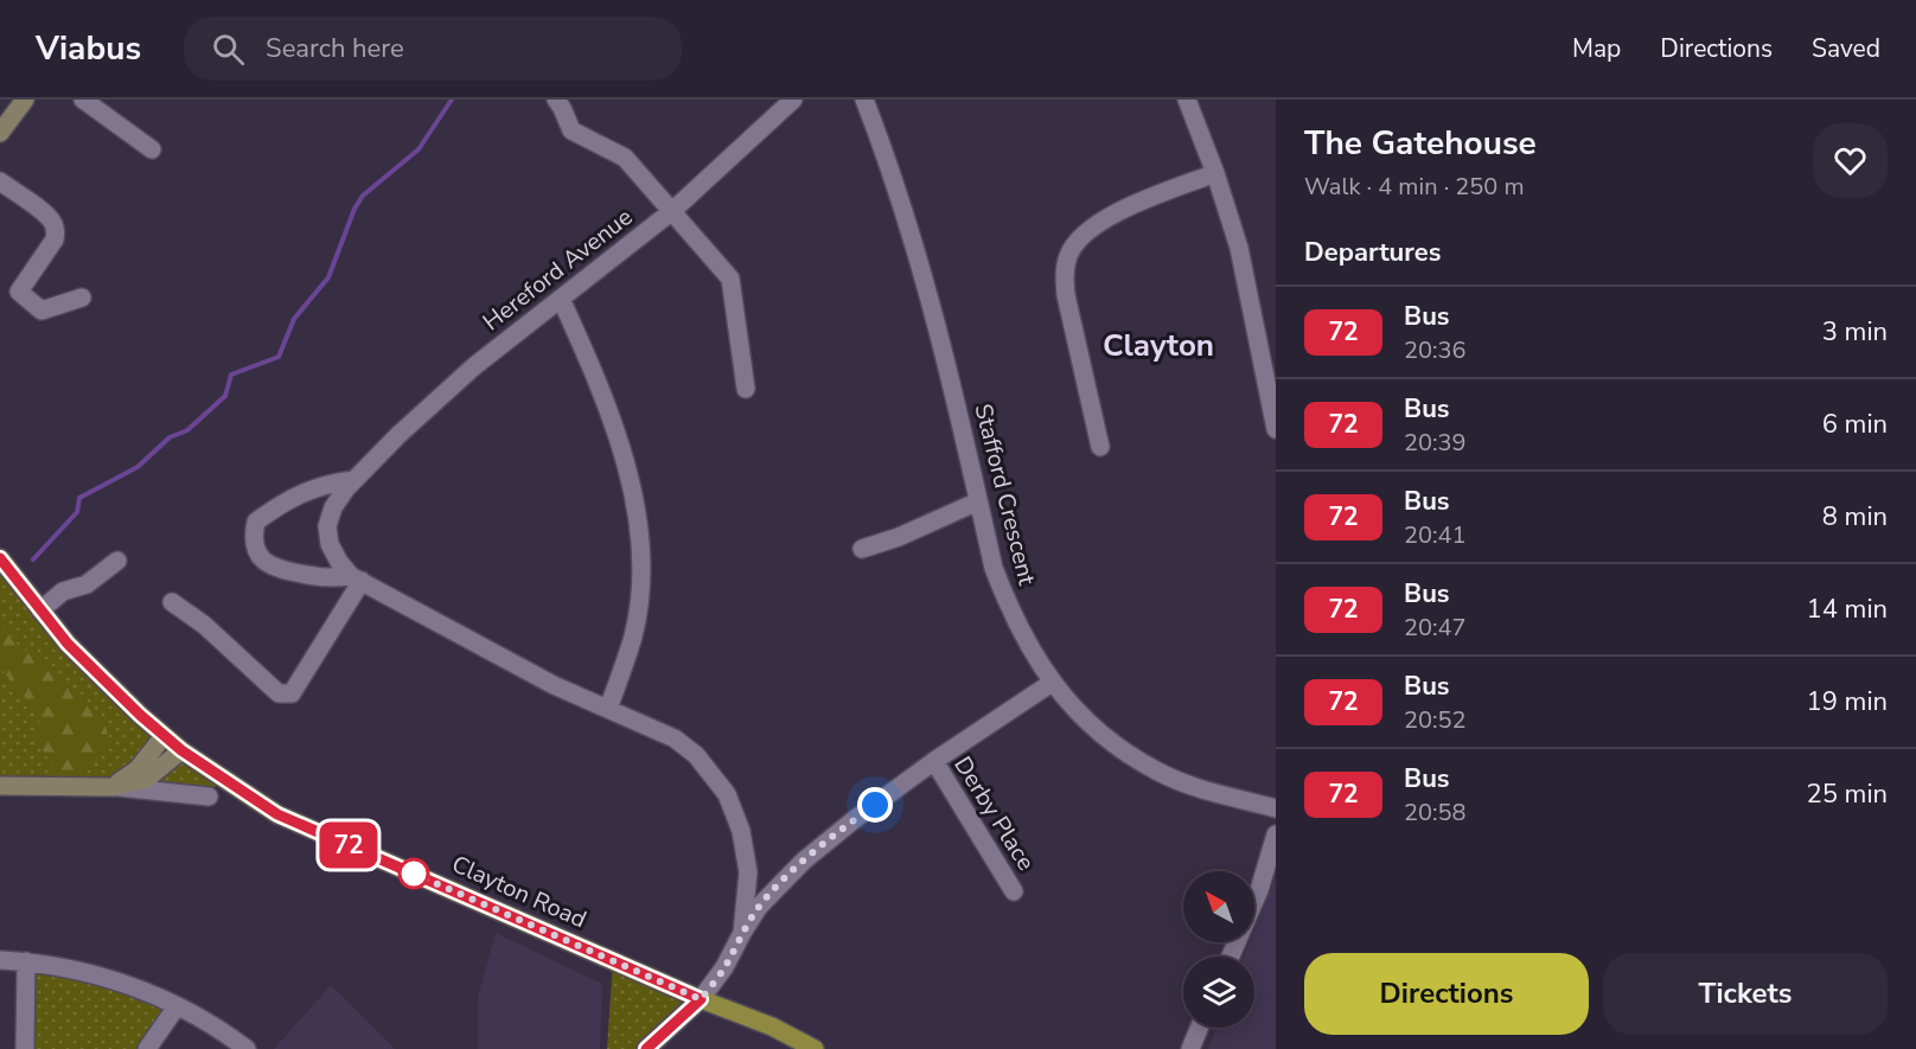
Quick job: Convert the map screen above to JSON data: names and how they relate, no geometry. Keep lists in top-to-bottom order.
{
  "streets": {
    "main road": ["Clayton Road"],
    "street": ["Hereford Avenue", "Stafford Crescent", "Derby Place"]
  },
  "districts": ["Clayton"],
  "lines": ["bus line 72"],
  "north": "top left",
  "page": {
    "header": "Viabus",
    "search": "Search here",
    "nav": ["Map", "Directions", "Saved"],
    "on_map": "72",
    "heading": [
      ["The Gatehouse", "Walk · 4 min · 250 m"],
      "Departures"
    ],
    "list": [
      {
        "mark": "72",
        "name": "Bus",
        "note": "20:36",
        "value": "3 min"
      },
      {
        "mark": "72",
        "name": "Bus",
        "note": "20:39",
        "value": "6 min"
      },
      {
        "mark": "72",
        "name": "Bus",
        "note": "20:41",
        "value": "8 min"
      },
      {
        "mark": "72",
        "name": "Bus",
        "note": "20:47",
        "value": "14 min"
      },
      {
        "mark": "72",
        "name": "Bus",
        "note": "20:52",
        "value": "19 min"
      },
      {
        "mark": "72",
        "name": "Bus",
        "note": "20:58",
        "value": "25 min"
      }
    ],
    "buttons": ["Directions", "Tickets"]
  }
}
